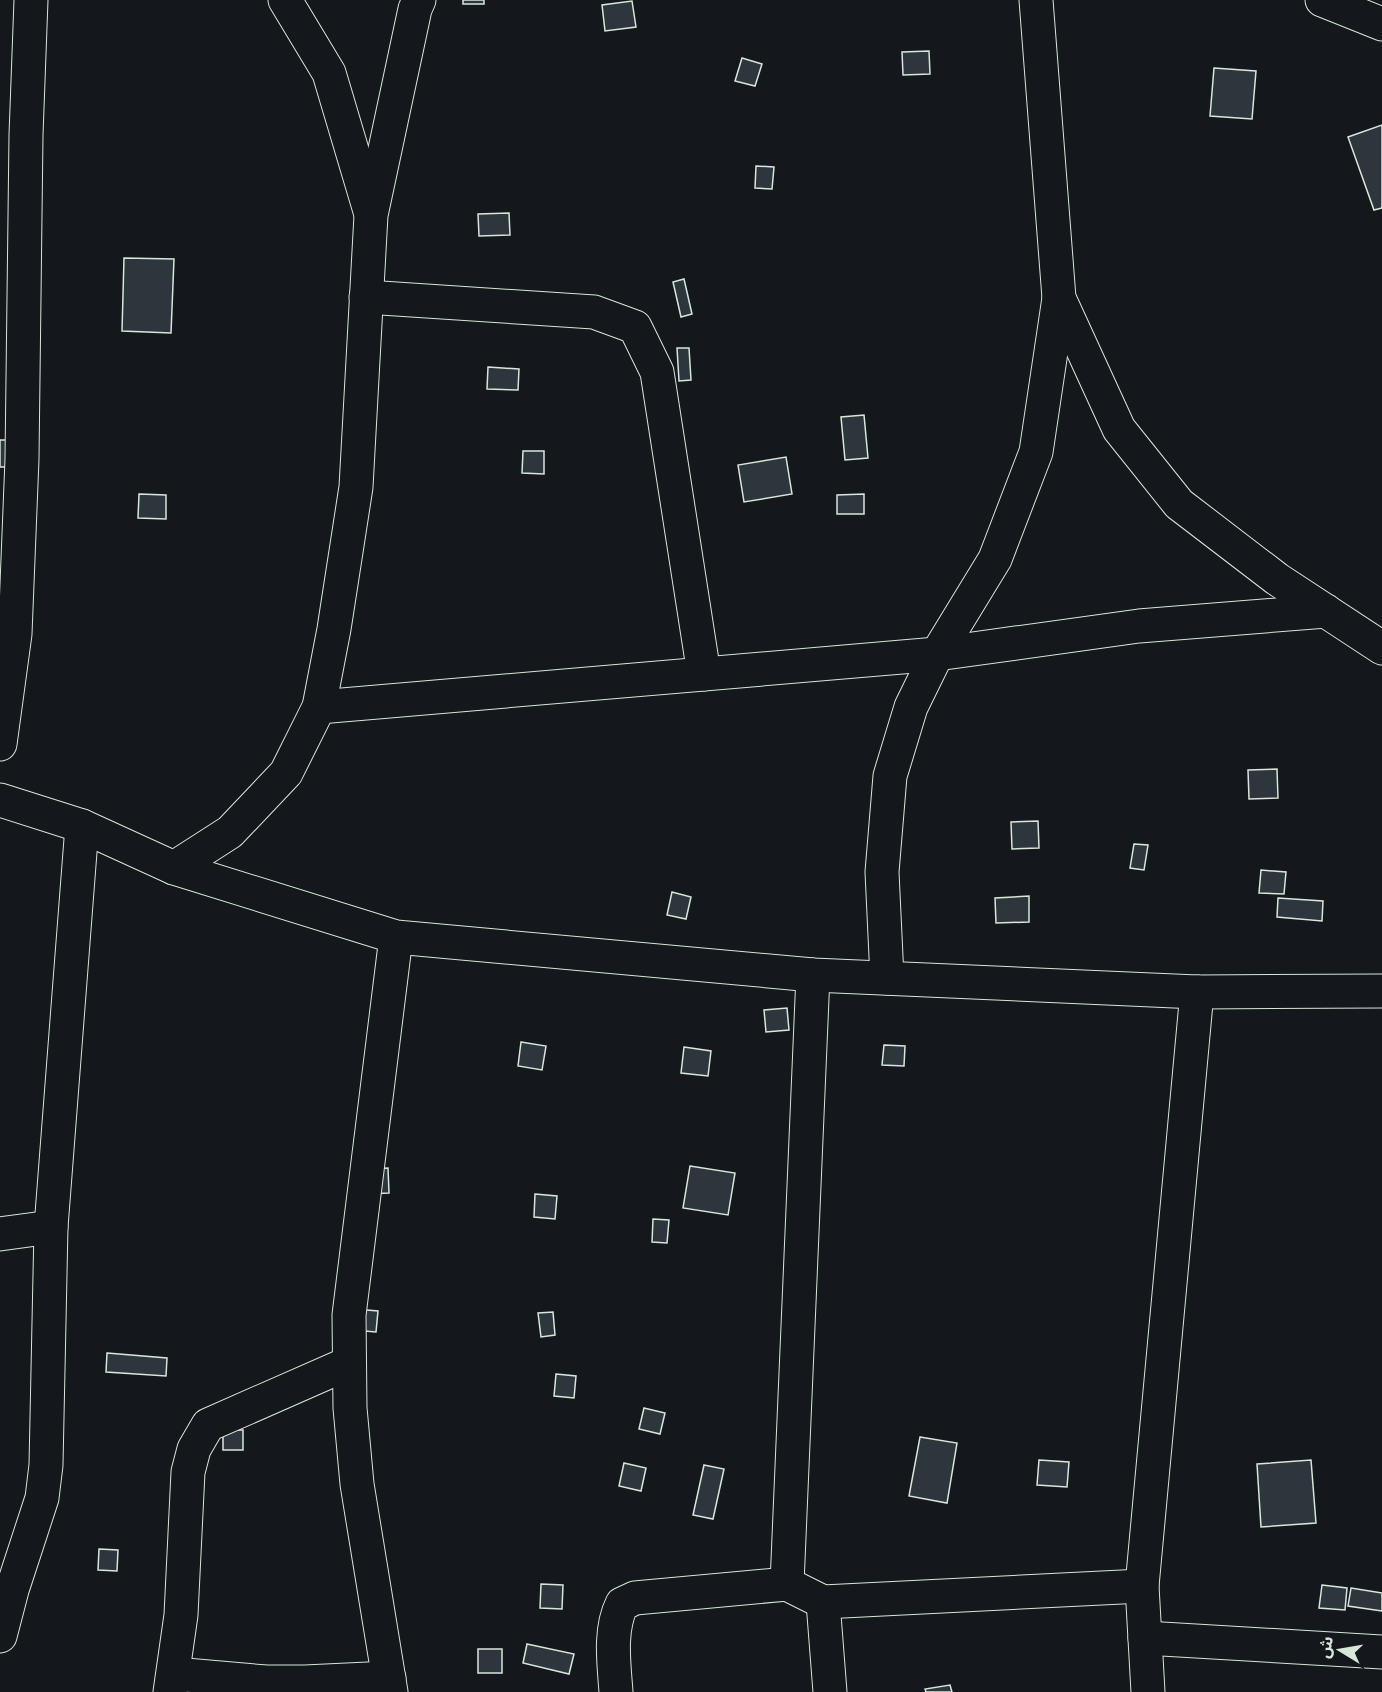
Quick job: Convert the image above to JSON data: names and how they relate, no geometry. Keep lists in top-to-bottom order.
{
  "north": "left"
}
